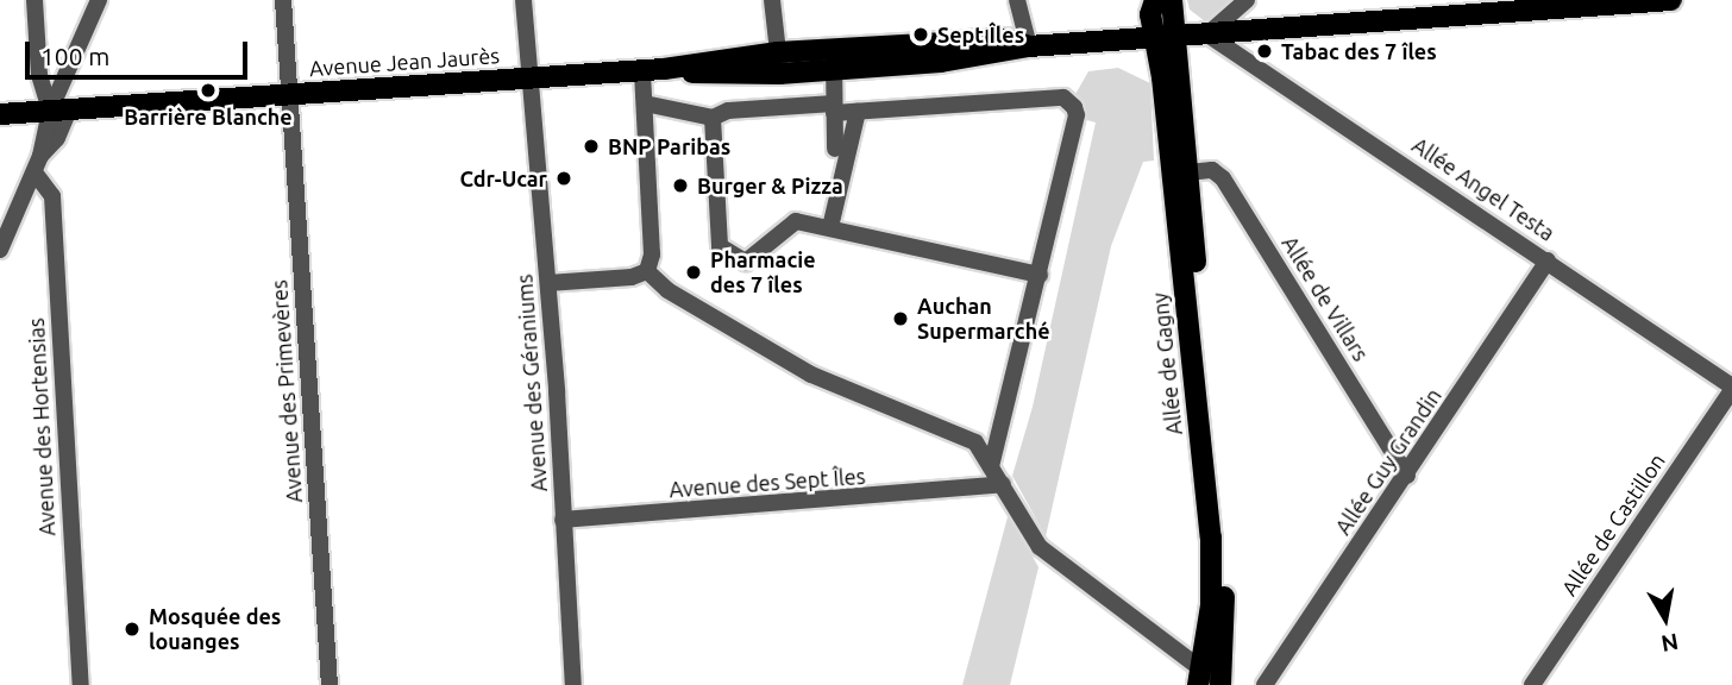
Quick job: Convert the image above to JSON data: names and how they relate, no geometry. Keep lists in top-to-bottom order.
{
  "streets": {
    "main road": ["Avenue Jean Jaurès", "Allée de Gagny"],
    "street": [
      "Allée Angel Testa",
      "Allée de Villars",
      "Avenue des Géraniums",
      "Avenue des Primevères",
      "Avenue des Hortensias",
      "Allée Guy Grandin",
      "Avenue des Sept Îles",
      "Allée de Castillon"
    ]
  },
  "crossings": [
    ["Avenue Jean Jaurès", "Allée Angel Testa"],
    ["Avenue Jean Jaurès", "Allée de Gagny"],
    ["Avenue Jean Jaurès", "Avenue des Géraniums"],
    ["Avenue Jean Jaurès", "Avenue des Primevères"],
    ["Allée Angel Testa", "Allée Guy Grandin"],
    ["Allée Angel Testa", "Allée de Castillon"],
    ["Allée de Villars", "Allée de Gagny"],
    ["Allée de Villars", "Allée Guy Grandin"],
    ["Avenue des Géraniums", "Avenue des Sept Îles"]
  ],
  "places": [
    "Sept Îles",
    "Tabac des 7 îles",
    "Barrière Blanche",
    "BNP Paribas",
    "Cdr-Ucar",
    "Burger & Pizza",
    "Pharmacie des 7 îles",
    "Auchan Supermarché",
    "Mosquée des louanges"
  ],
  "scale_bar": "100 m",
  "north": "bottom"
}
